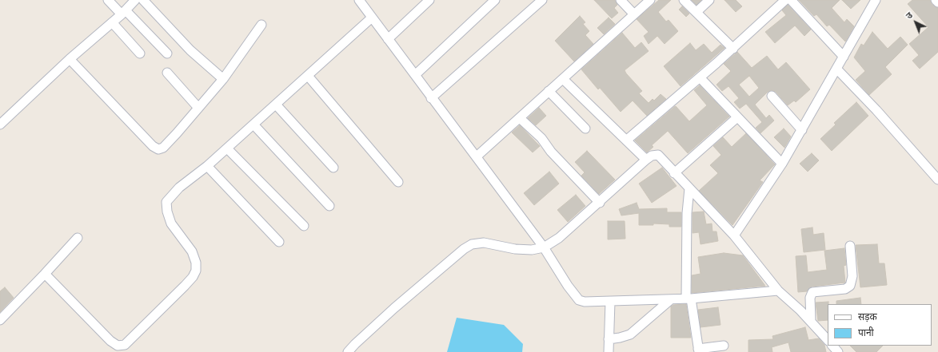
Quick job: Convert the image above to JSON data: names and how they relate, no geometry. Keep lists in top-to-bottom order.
{
  "legend": ["सड़क", "पानी"],
  "north": "top left"
}
